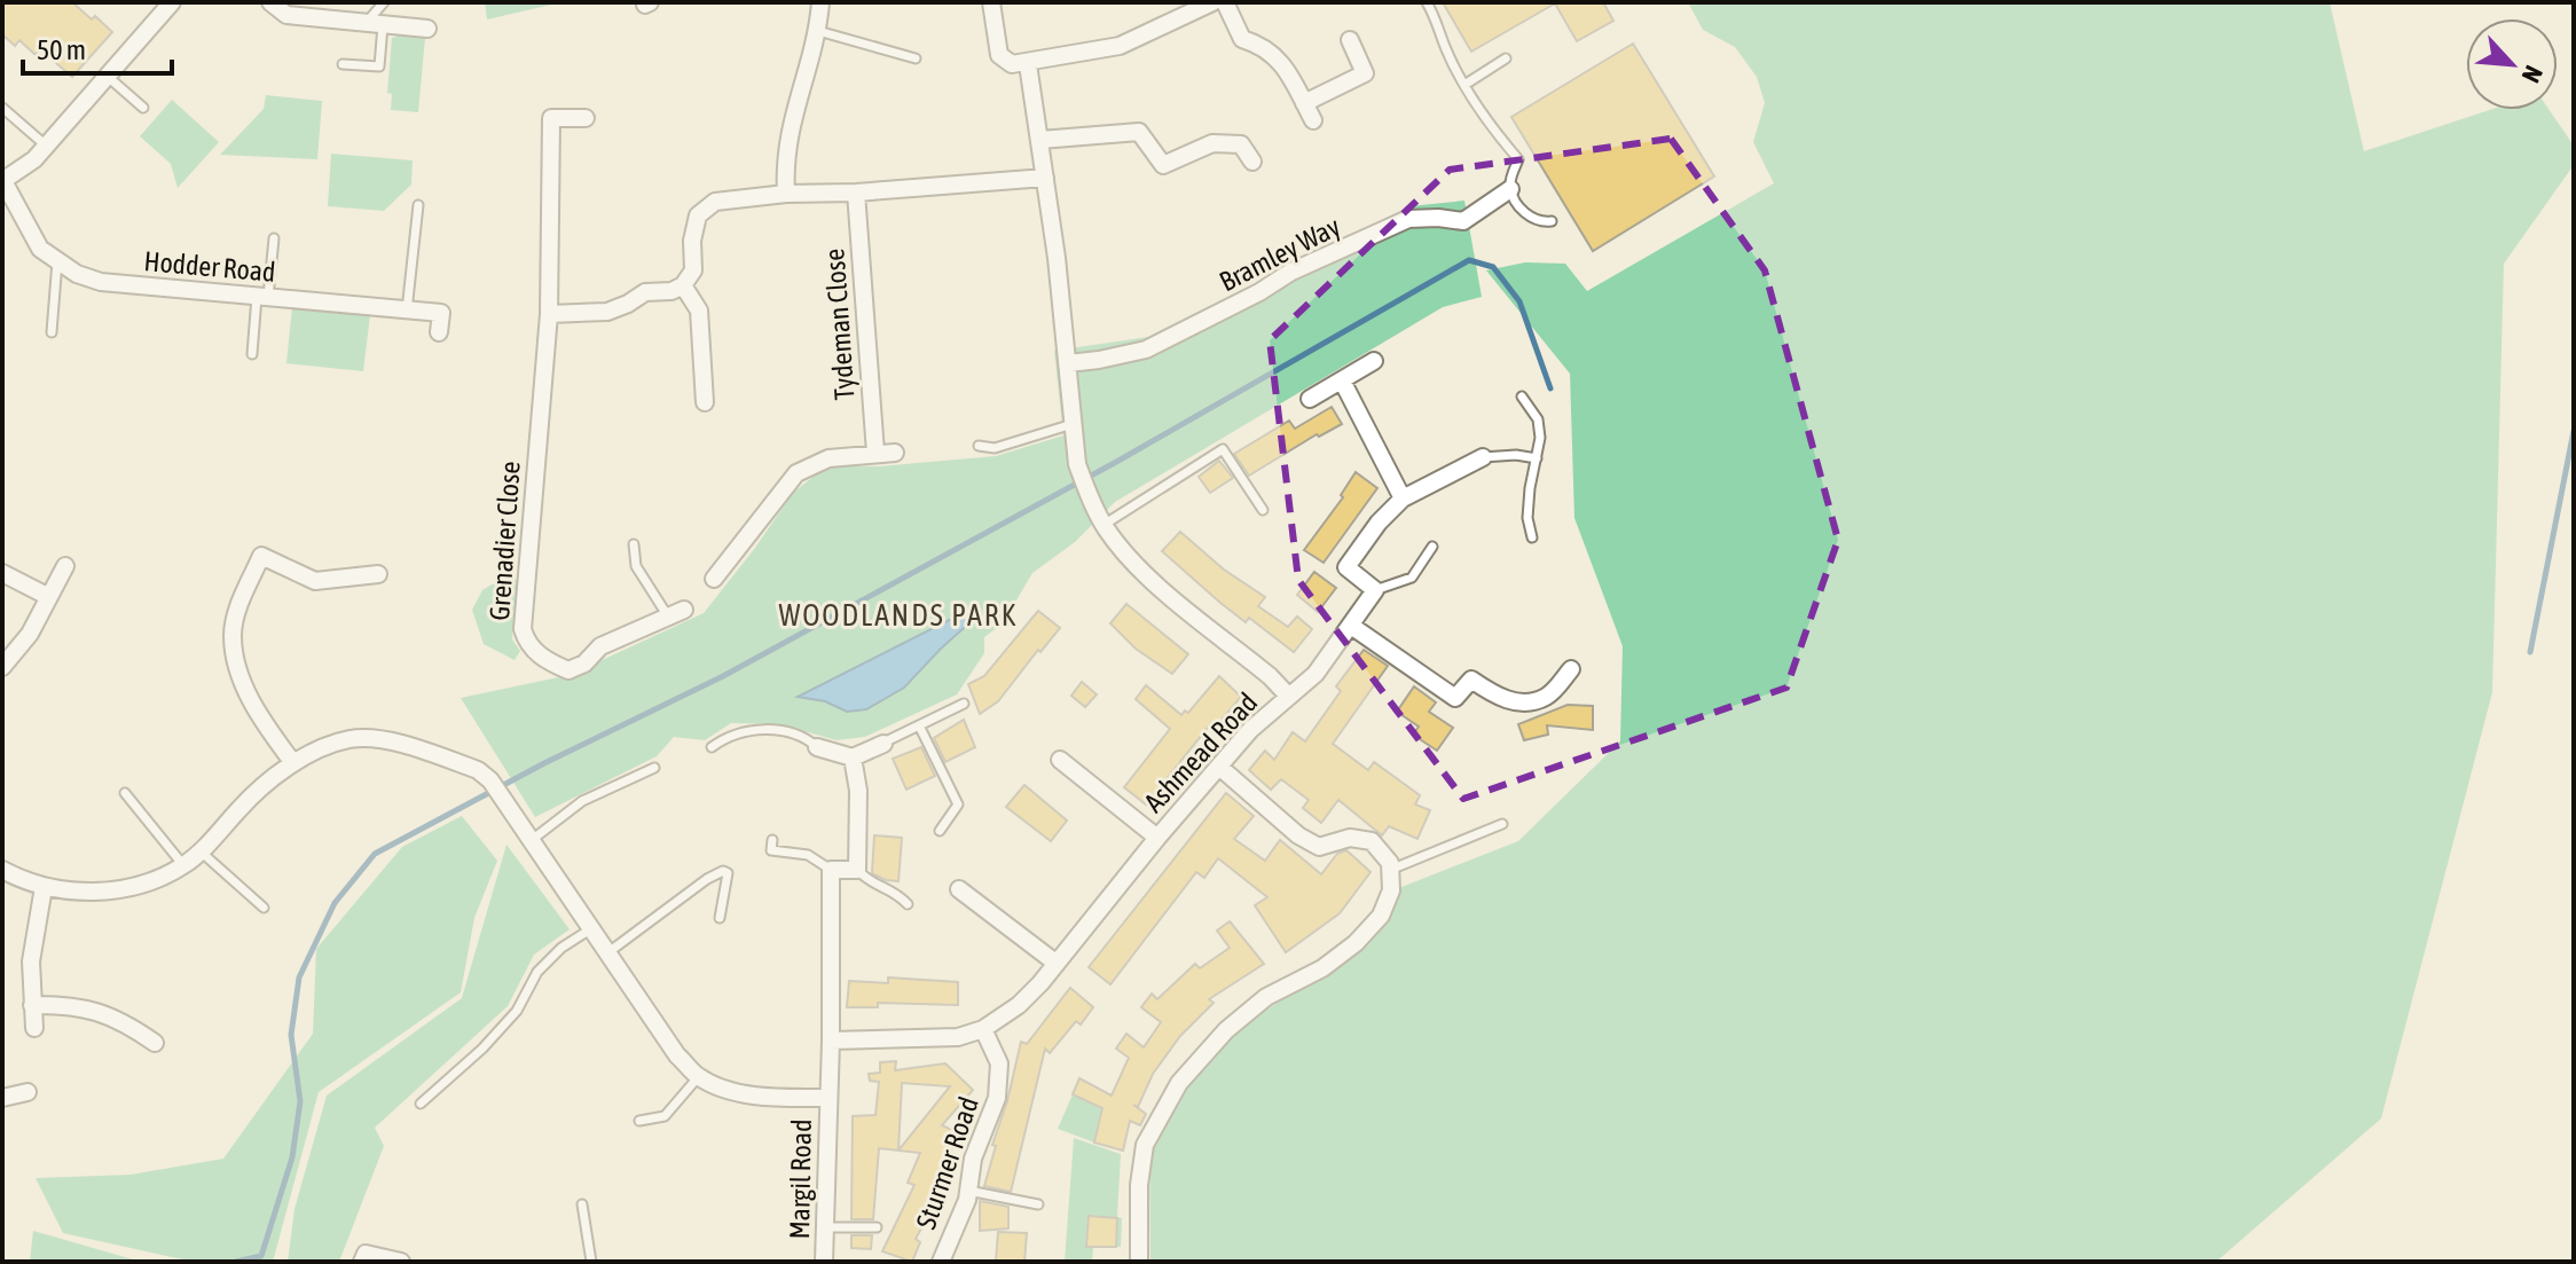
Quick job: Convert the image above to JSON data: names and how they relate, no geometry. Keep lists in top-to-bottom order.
{
  "streets": {
    "street": [
      "Bramley Way",
      "Hodder Road",
      "Tydeman Close",
      "Grenadier Close",
      "Ashmead Road",
      "Sturmer Road",
      "Margil Road"
    ]
  },
  "crossings": [
    ["Bramley Way", "Ashmead Road"],
    ["Ashmead Road", "Sturmer Road"]
  ],
  "districts": ["WOODLANDS PARK"],
  "scale_bar": "50 m",
  "north": "bottom right"
}
